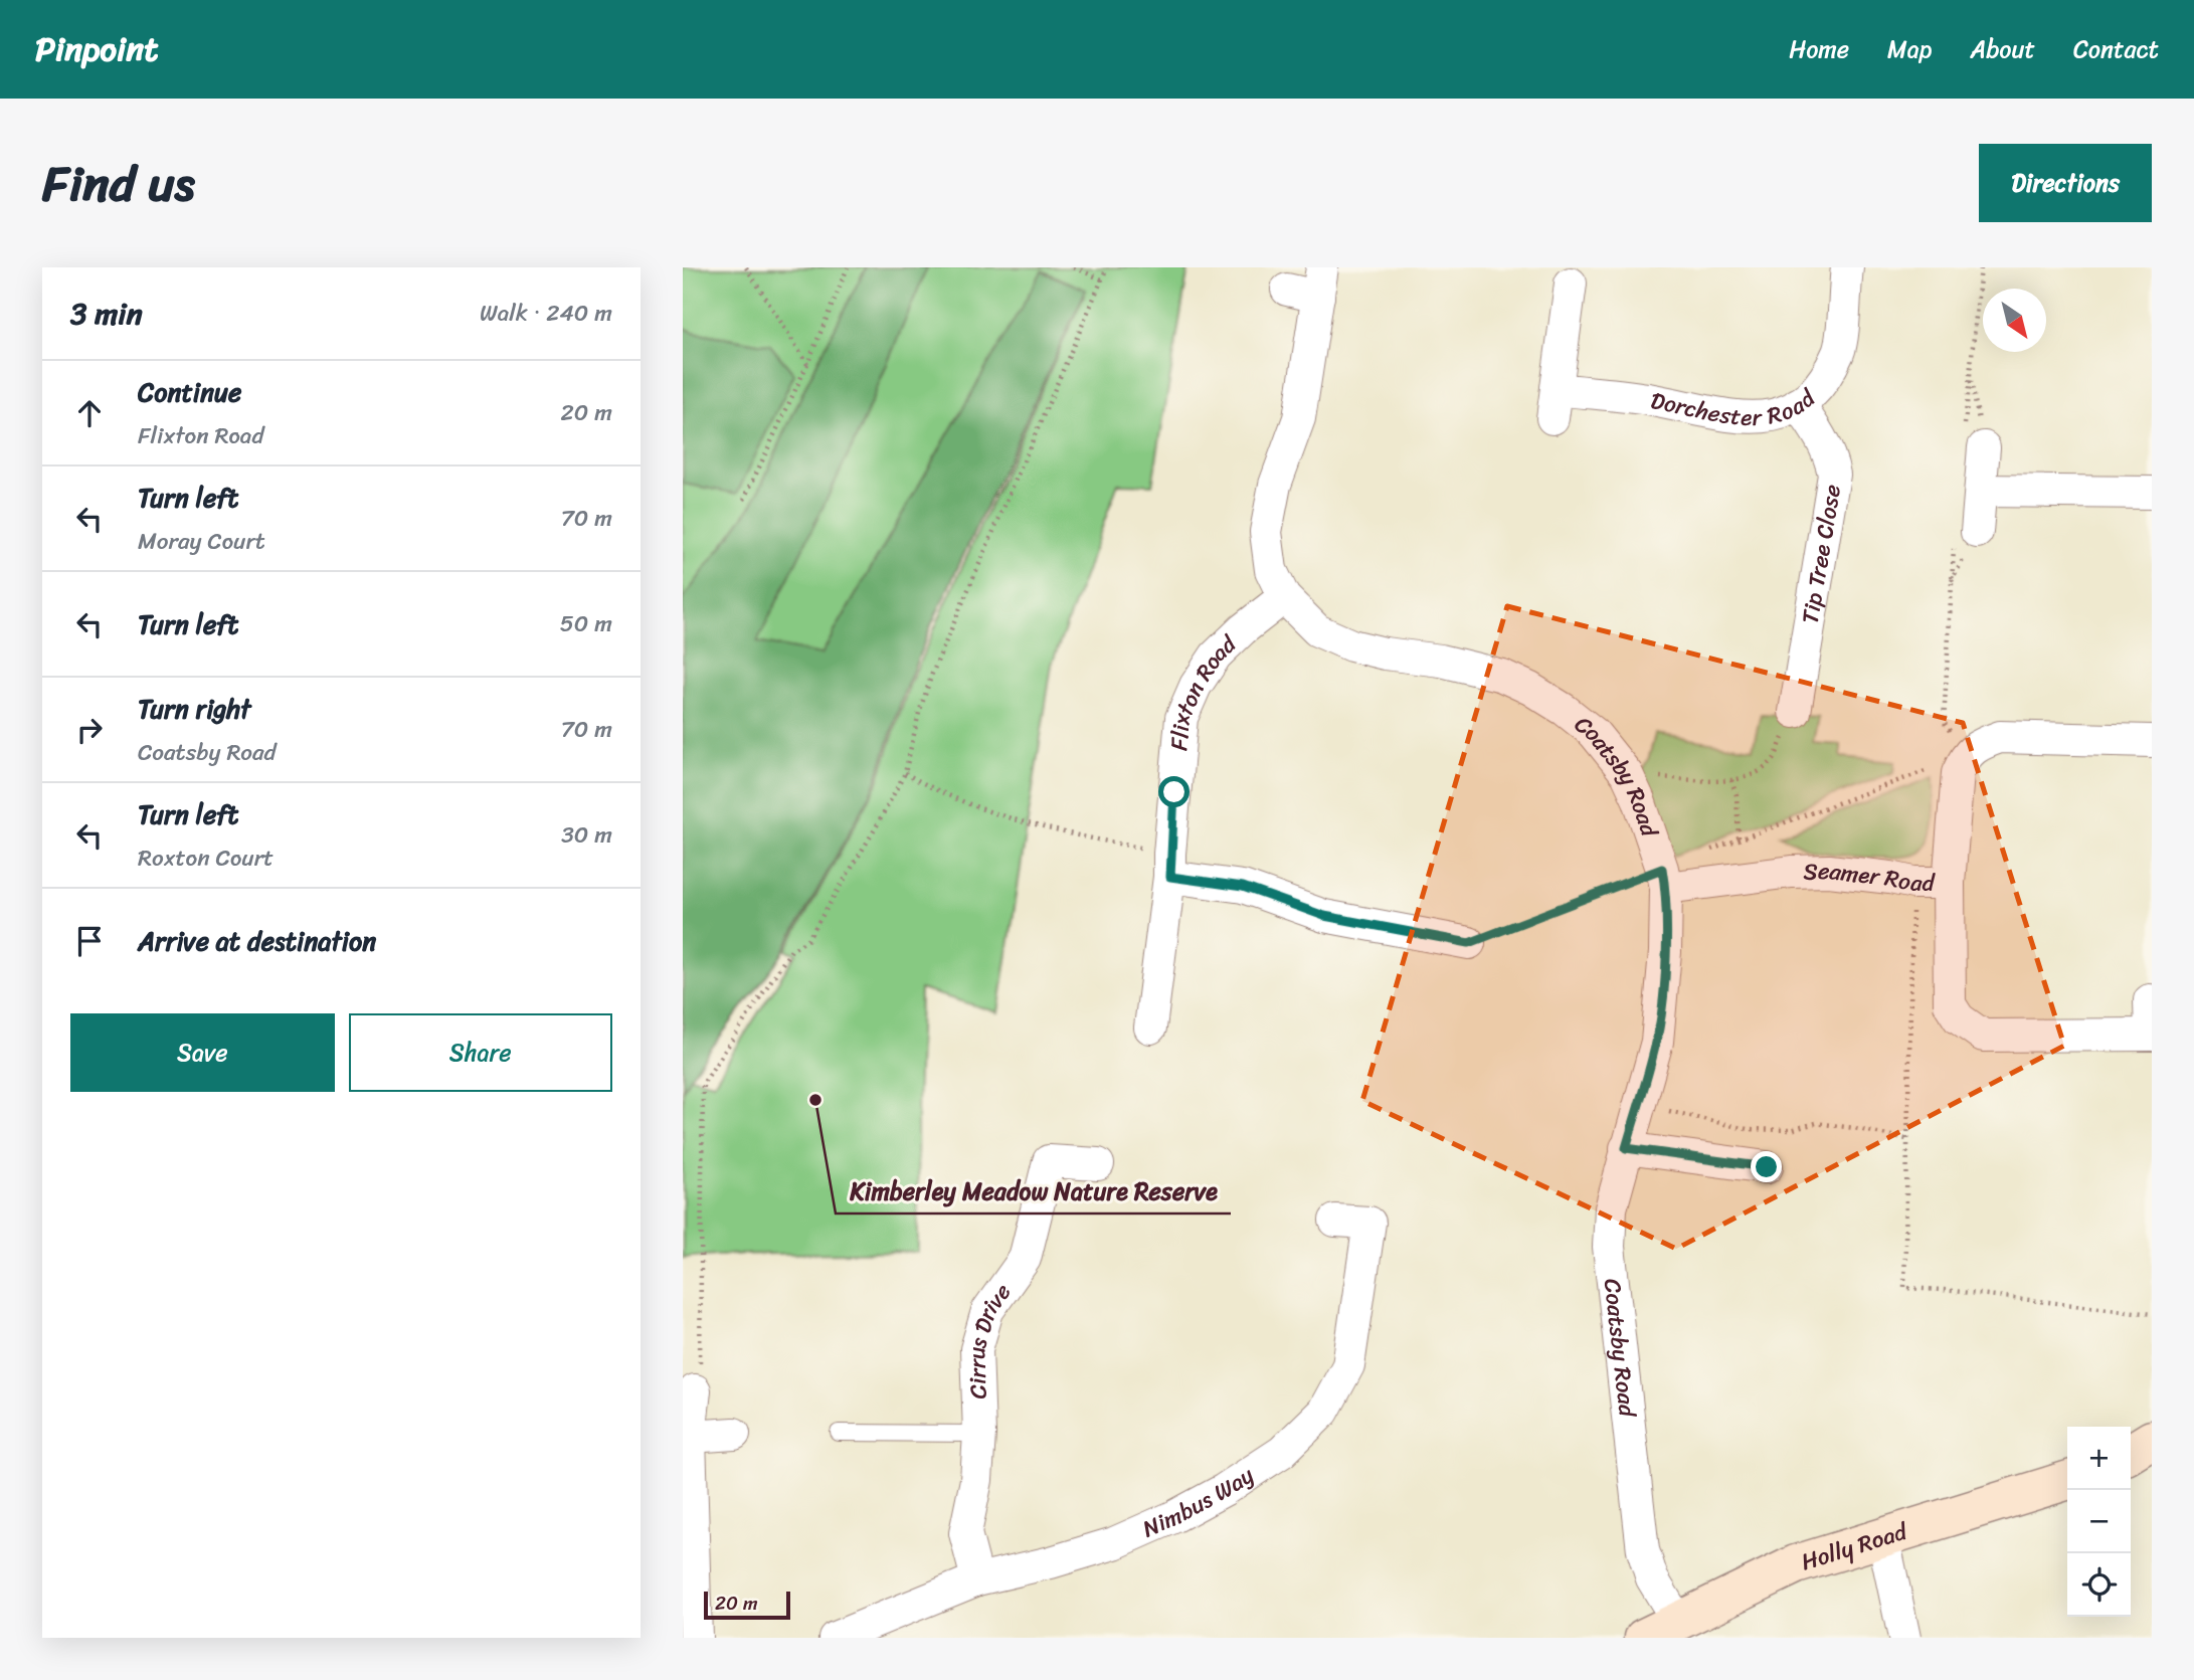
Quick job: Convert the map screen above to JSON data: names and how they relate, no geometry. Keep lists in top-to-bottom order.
{
  "streets": {
    "street": [
      "Dorchester Road",
      "Tip Tree Close",
      "Flixton Road",
      "Coatsby Road",
      "Seamer Road",
      "Cirrus Drive",
      "Nimbus Way",
      "Holly Road"
    ]
  },
  "crossings": [
    ["Dorchester Road", "Tip Tree Close"],
    ["Flixton Road", "Coatsby Road"],
    ["Coatsby Road", "Seamer Road"],
    ["Coatsby Road", "Holly Road"],
    ["Cirrus Drive", "Nimbus Way"]
  ],
  "places": ["Kimberley Meadow Nature Reserve"],
  "scale_bar": "20 m",
  "north": "bottom right",
  "page": {
    "header": "Pinpoint",
    "nav": [
      "Home",
      "Map",
      "About",
      "Contact"
    ],
    "title": "Find us",
    "buttons": [
      "Directions",
      ["Save", "Share"]
    ],
    "heading": ["3 min", "Walk · 240 m"],
    "list": [
      ["Continue", "Flixton Road", "20 m"],
      ["Turn left", "Moray Court", "70 m"],
      ["Turn left", "50 m"],
      ["Turn right", "Coatsby Road", "70 m"],
      ["Turn left", "Roxton Court", "30 m"],
      "Arrive at destination"
    ],
    "map_buttons": ["+", "−"],
    "scale": "20 m"
  }
}
